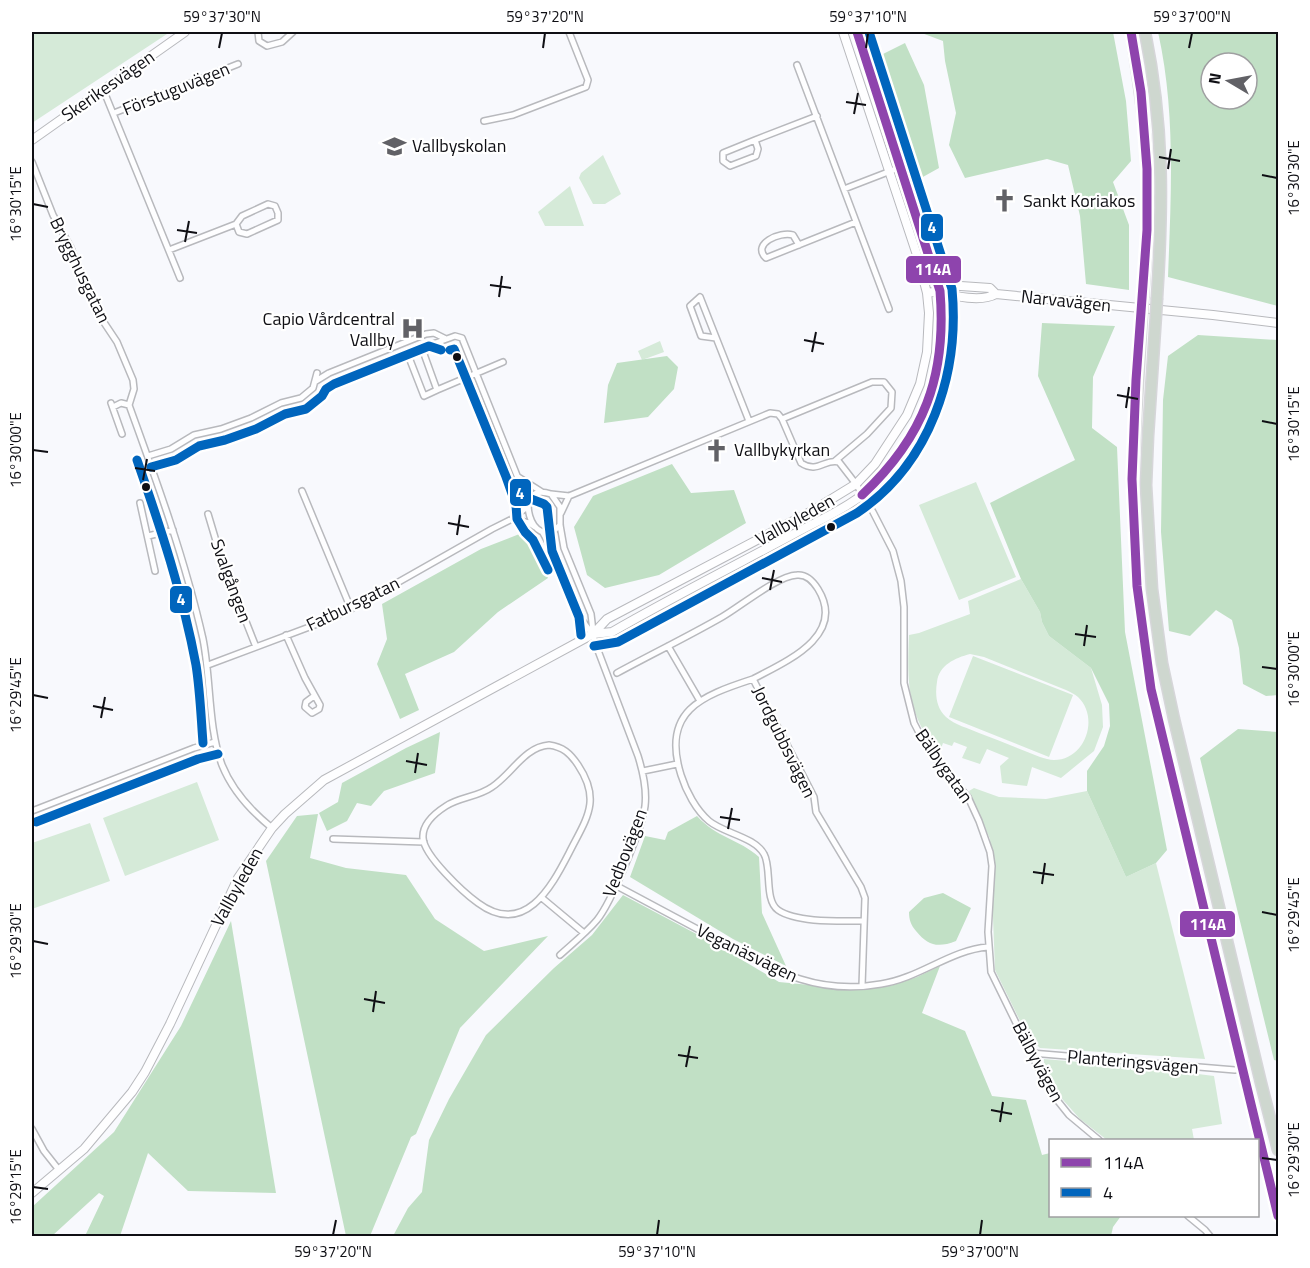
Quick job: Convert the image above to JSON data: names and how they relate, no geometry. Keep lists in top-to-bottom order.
{
  "streets": {
    "main road": ["Skerikesvägen", "Narvavägen", "Vallbyleden"],
    "street": [
      "Förstuguvägen",
      "Brygghusgatan",
      "Svalgången",
      "Fatbursgatan",
      "Jordgubbsvägen",
      "Bälbygatan",
      "Vedbovägen",
      "Veganäsvägen",
      "Bälbyvägen",
      "Planteringsvägen"
    ]
  },
  "crossings": [
    ["Narvavägen", "Vallbyleden"],
    ["Vallbyleden", "Bälbygatan"],
    ["Vallbyleden", "Vedbovägen"],
    ["Svalgången", "Fatbursgatan"],
    ["Jordgubbsvägen", "Veganäsvägen"],
    ["Bälbygatan", "Veganäsvägen"],
    ["Bälbygatan", "Bälbyvägen"],
    ["Vedbovägen", "Veganäsvägen"],
    ["Bälbyvägen", "Planteringsvägen"]
  ],
  "places": {
    "school or university": ["Vallbyskolan"],
    "church": ["Sankt Koriakos", "Vallbykyrkan"],
    "hospital": ["Capio Vårdcentral Vallby"]
  },
  "lines": ["transit line 114A", "transit line 4"],
  "legend": ["114A", "4"],
  "north": "left",
  "coordinates": [
    "59°37'30\"N",
    "59°37'20\"N",
    "59°37'10\"N",
    "59°37'00\"N",
    "16°30'30\"E",
    "16°30'15\"E",
    "16°30'00\"E",
    "16°29'45\"E",
    "16°29'30\"E",
    "16°29'15\"E"
  ]
}
